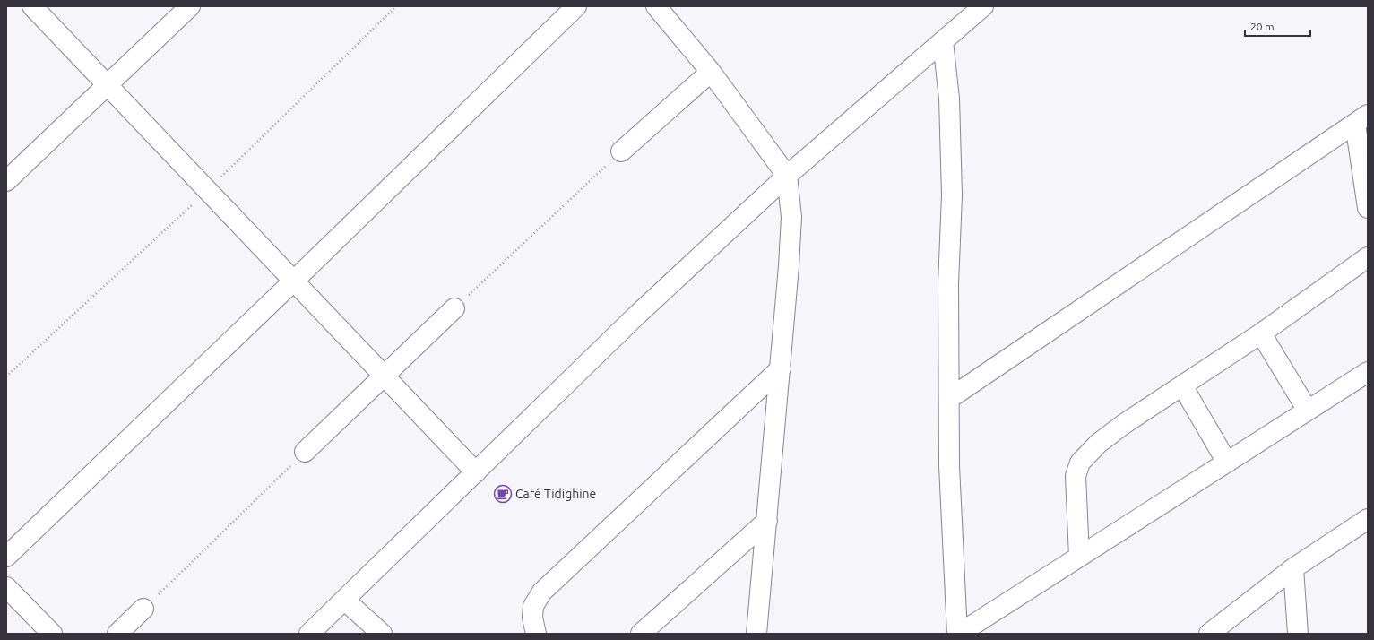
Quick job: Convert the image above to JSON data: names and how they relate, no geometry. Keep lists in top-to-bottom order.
{
  "places": {
    "cafe": ["Café Tidighine"]
  },
  "scale_bar": "20 m"
}
